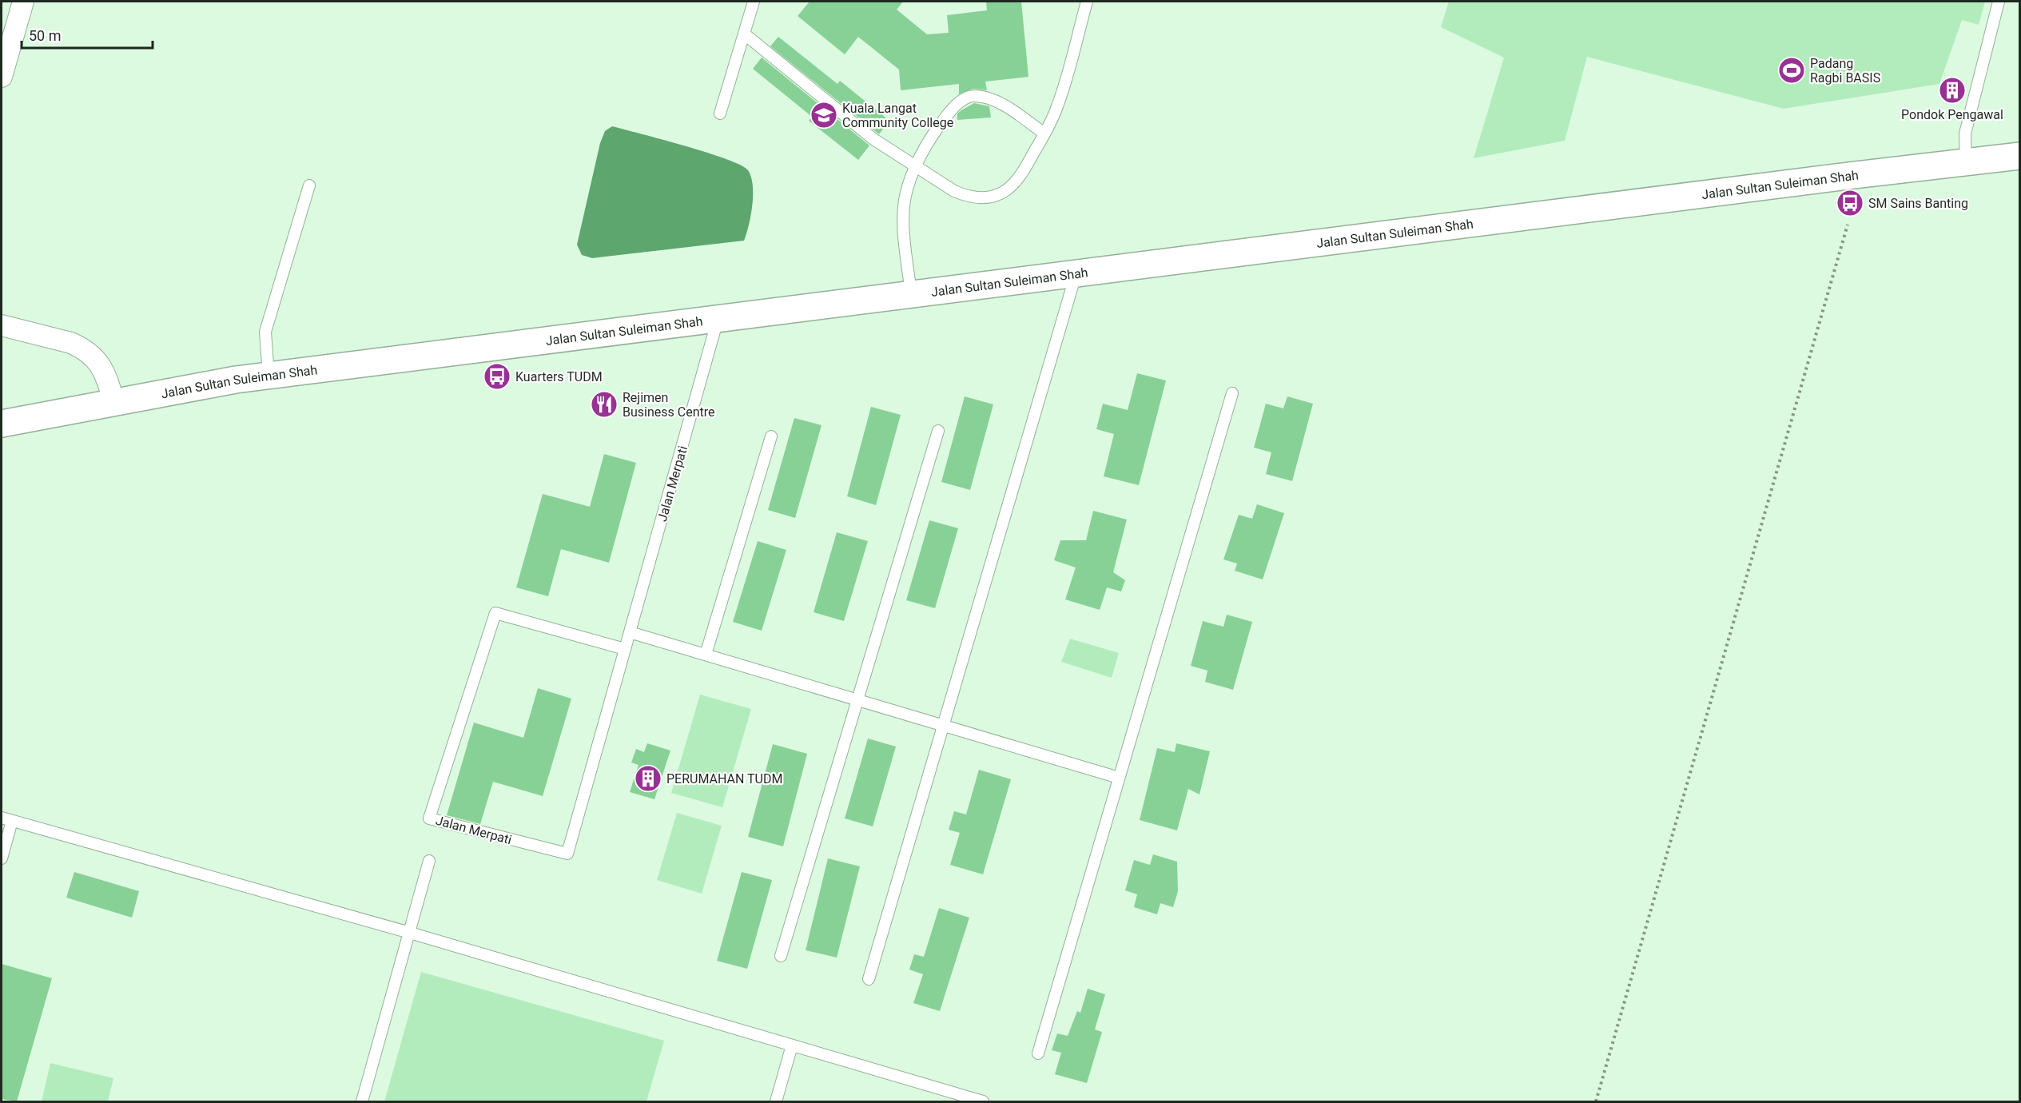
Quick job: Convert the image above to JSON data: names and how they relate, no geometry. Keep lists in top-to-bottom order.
{
  "streets": {
    "street": ["Jalan Sultan Suleiman Shah"],
    "lane": ["Jalan Merpati"]
  },
  "crossings": [
    ["Jalan Sultan Suleiman Shah", "Jalan Merpati"]
  ],
  "places": {
    "sports": ["Padang Ragbi BASIS"],
    "building": ["Pondok Pengawal", "PERUMAHAN TUDM"],
    "school or university": ["Kuala Langat Community College"],
    "bus stop": ["SM Sains Banting", "Kuarters TUDM"],
    "restaurant": ["Rejimen Business Centre"]
  },
  "scale_bar": "50 m"
}
